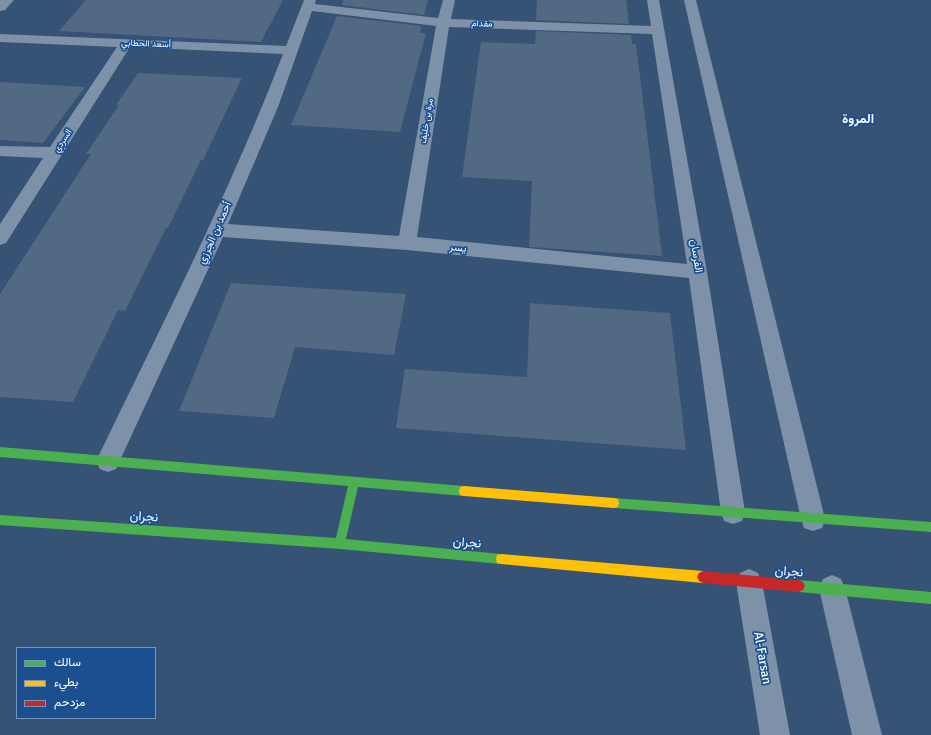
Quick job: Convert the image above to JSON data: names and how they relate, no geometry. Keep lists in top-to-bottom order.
{
  "streets": {
    "street": [
      "مقدام",
      "أسعد الحطابي",
      "مرة بن خليف",
      "السردي",
      "أحمد بن الجرزي",
      "يسر",
      "الفرسان",
      "نجران",
      "Al-Farsan"
    ]
  },
  "crossings": [
    ["مقدام", "مرة بن خليف"],
    ["مقدام", "أحمد بن الجرزي"],
    ["مقدام", "الفرسان"],
    ["أسعد الحطابي", "السردي"],
    ["أسعد الحطابي", "أحمد بن الجرزي"],
    ["مرة بن خليف", "يسر"],
    ["أحمد بن الجرزي", "يسر"],
    ["يسر", "الفرسان"],
    ["نجران", "Al-Farsan"]
  ],
  "districts": ["المروة"],
  "legend": ["سالك", "بطيء", "مزدحم"]
}
